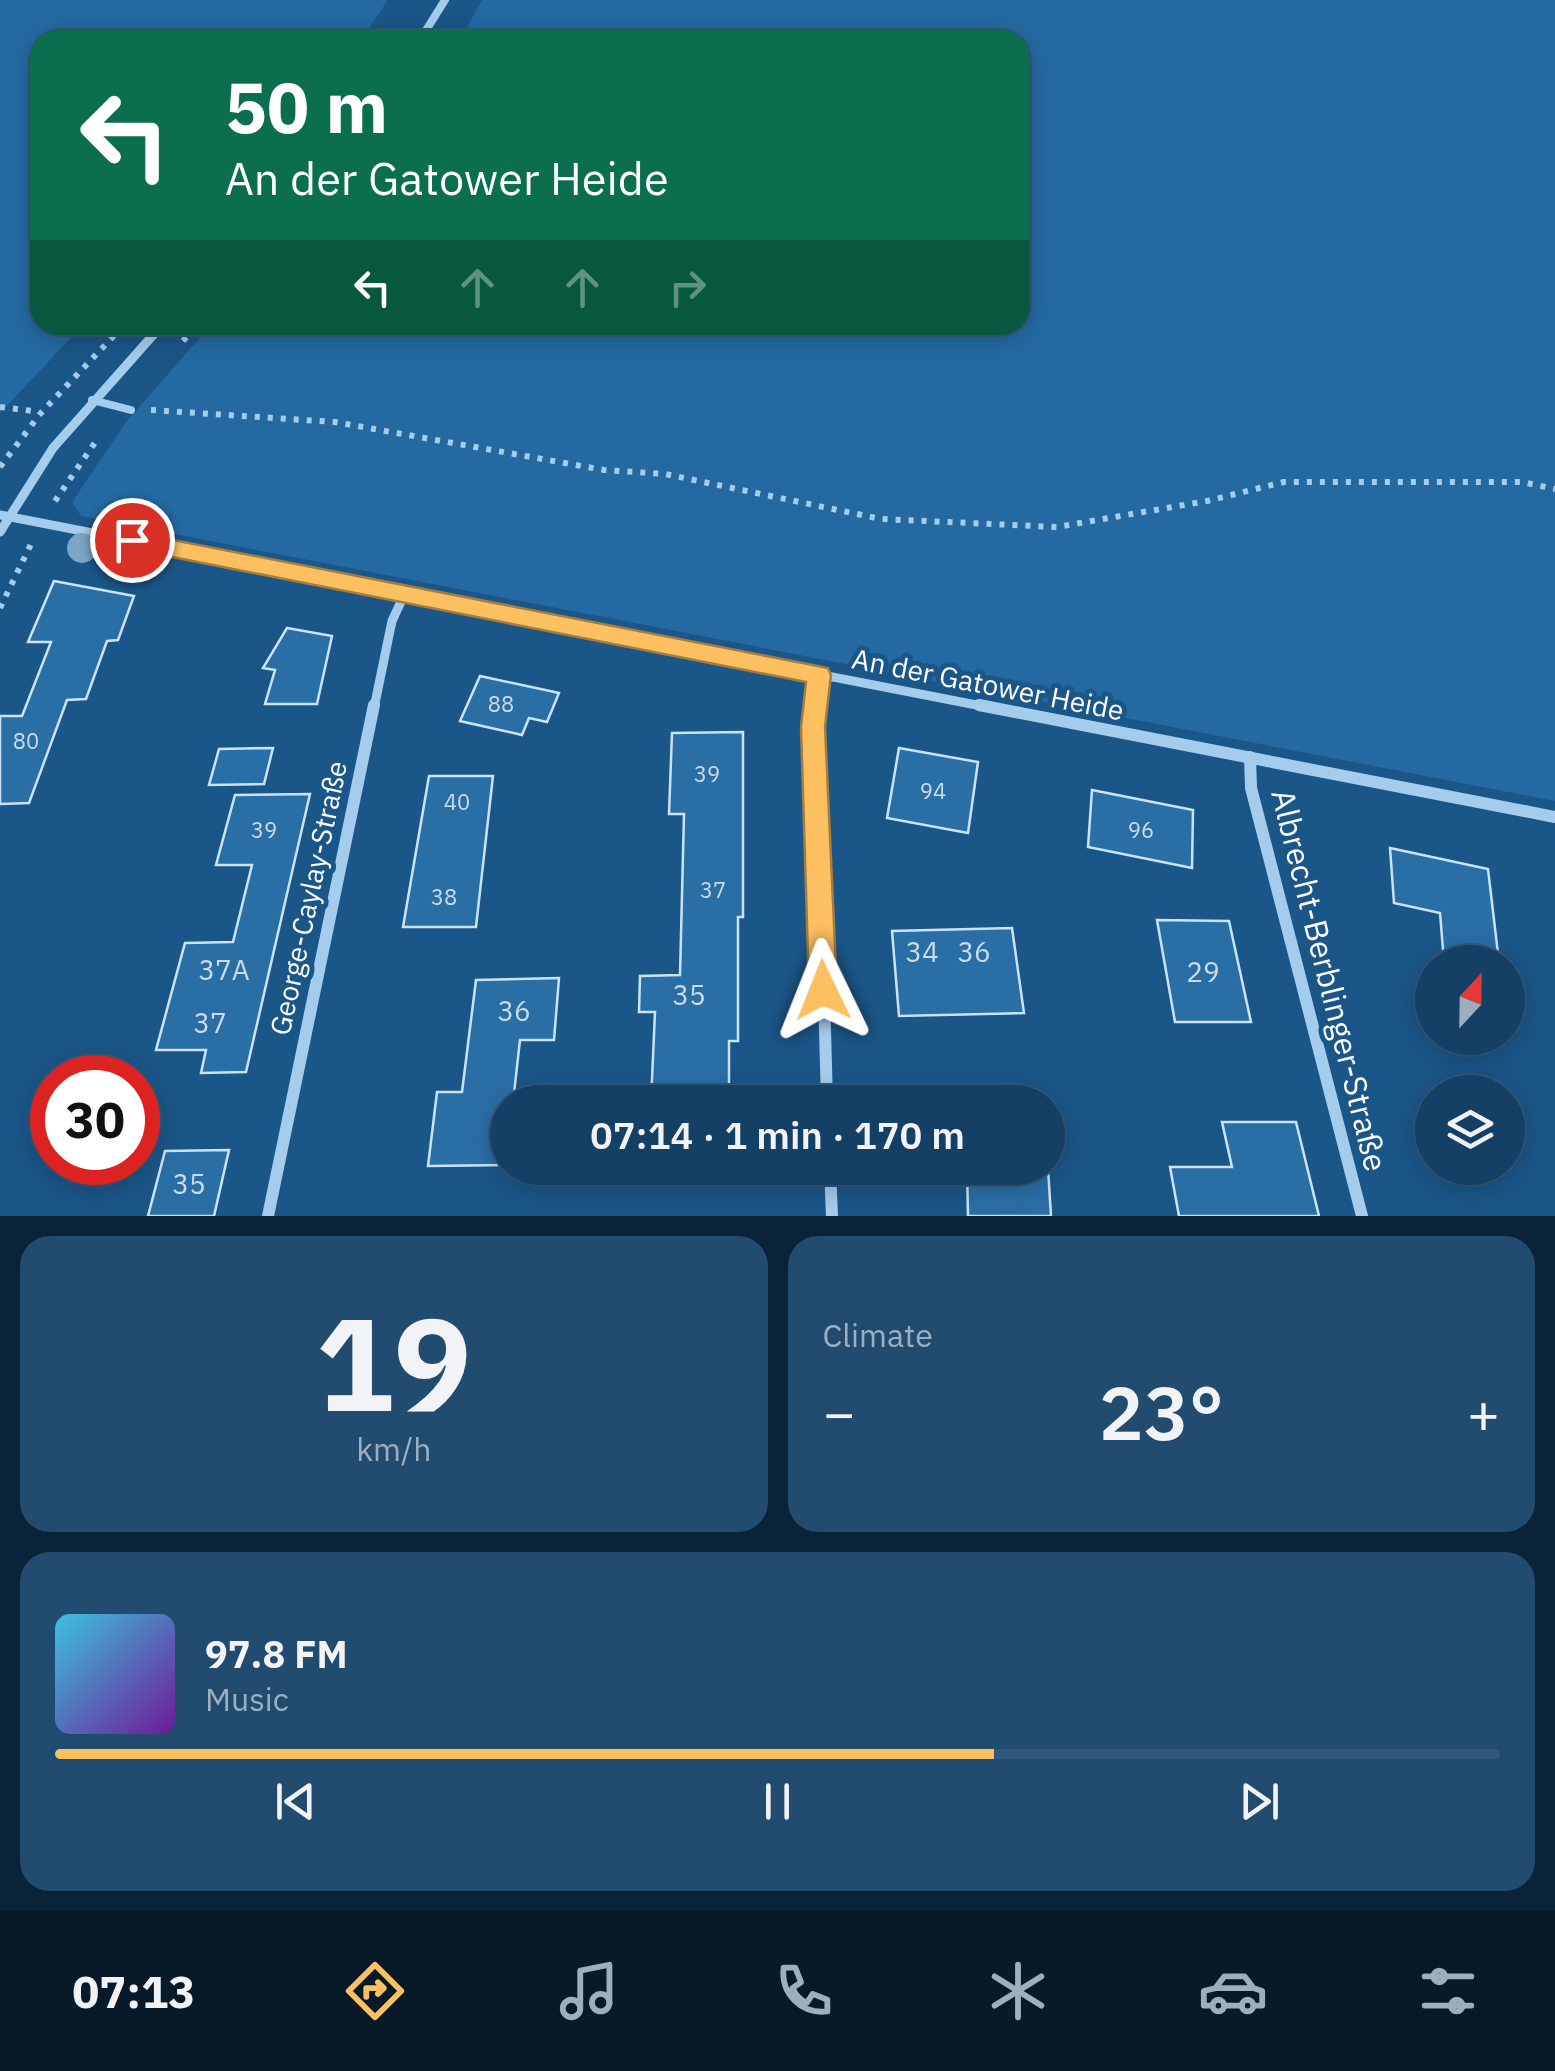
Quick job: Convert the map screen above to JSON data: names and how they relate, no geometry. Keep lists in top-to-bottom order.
{
  "streets": {
    "street": ["An der Gatower Heide", "George-Caylay-Straße", "Albrecht-Berblinger-Straße"]
  },
  "crossings": [
    ["An der Gatower Heide", "George-Caylay-Straße"],
    ["An der Gatower Heide", "Albrecht-Berblinger-Straße"]
  ],
  "house_numbers": [
    "88",
    "80",
    "39",
    "94",
    "40",
    "39",
    "96",
    "37",
    "38",
    "34",
    "36",
    "37A",
    "29",
    "35",
    "36",
    "37",
    "35"
  ],
  "north": "top",
  "page": {
    "turn": ["50 m", "An der Gatower Heide"],
    "limit": "30",
    "trip": "07:14 · 1 min · 170 m",
    "tile": [
      ["19", "km/h"],
      "Climate"
    ],
    "heat": ["−", "23°", "+"],
    "song": ["97.8 FM", "Music"],
    "tabs": "07:13"
  }
}
